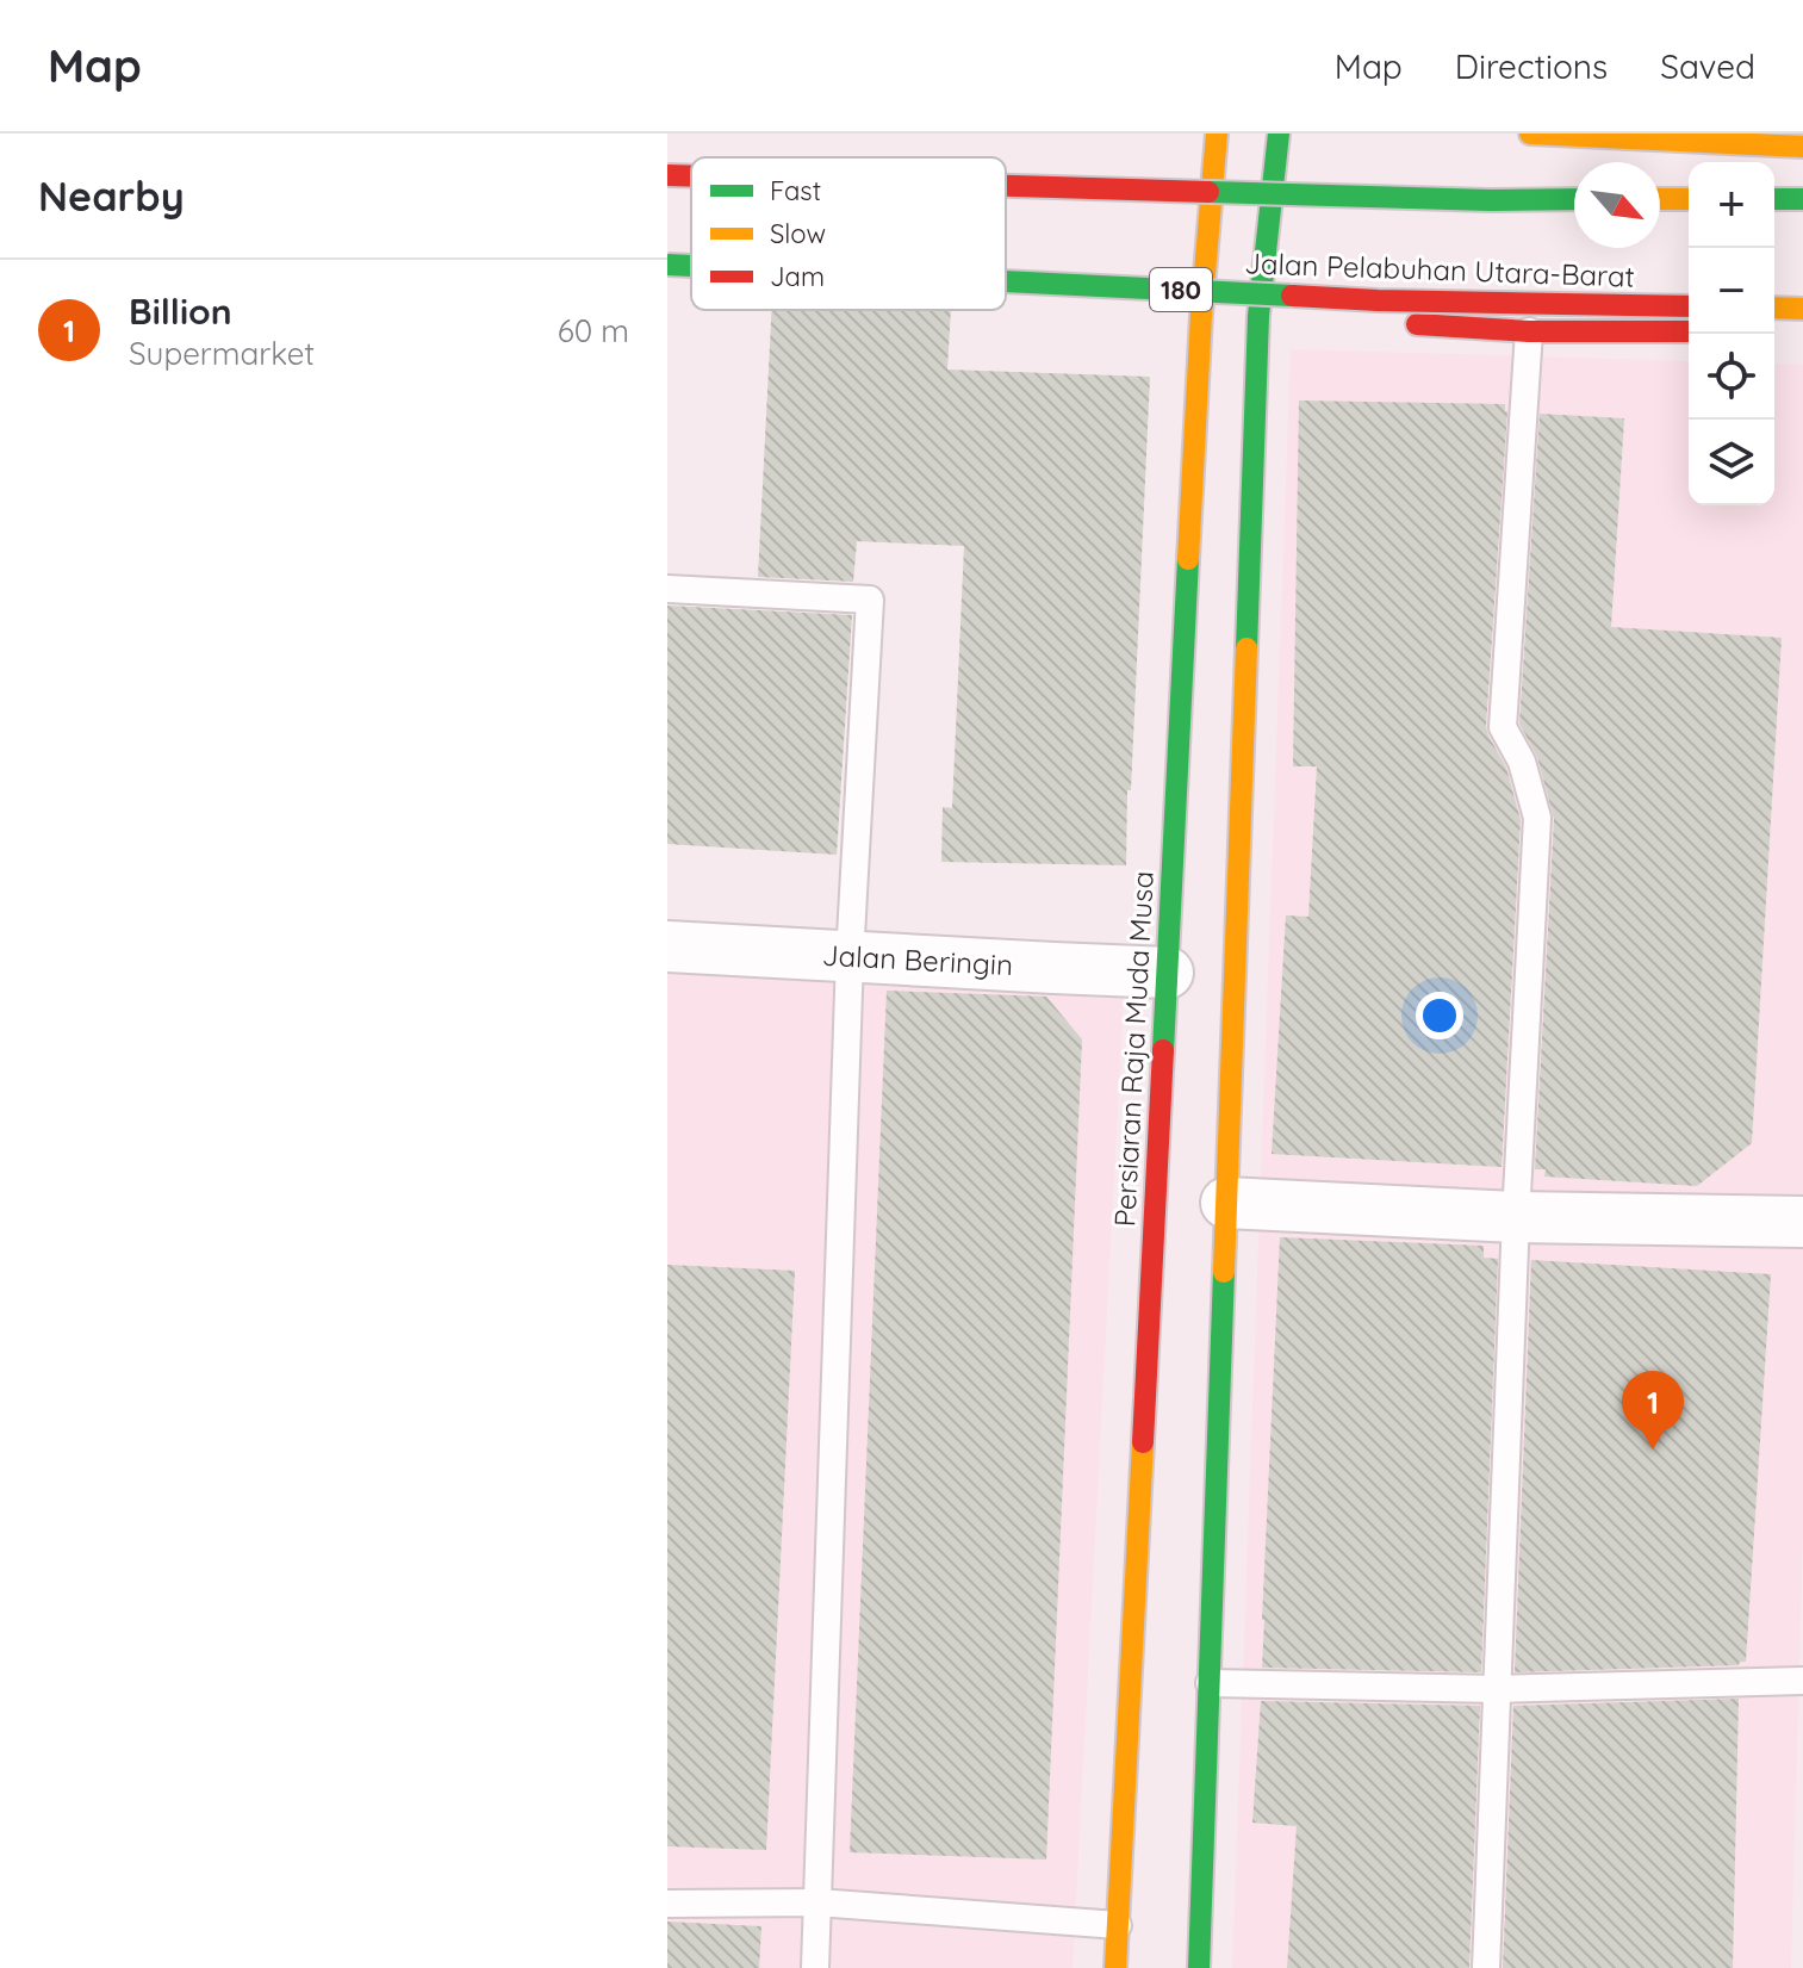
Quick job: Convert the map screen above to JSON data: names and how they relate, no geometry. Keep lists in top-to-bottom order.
{
  "streets": {
    "main road": ["Jalan Pelabuhan Utara-Barat", "180", "Persiaran Raja Muda Musa"],
    "street": ["Jalan Beringin"]
  },
  "crossings": [
    ["Jalan Beringin", "Persiaran Raja Muda Musa"]
  ],
  "legend": ["Fast", "Slow", "Jam"],
  "north": "bottom right",
  "page": {
    "header": "Map",
    "nav": ["Map", "Directions", "Saved"],
    "heading": "Nearby",
    "map_buttons": ["+", "−"],
    "list": [
      {
        "mark": "1",
        "name": "Billion",
        "note": "Supermarket",
        "value": "60 m"
      }
    ],
    "pins": "1"
  }
}
